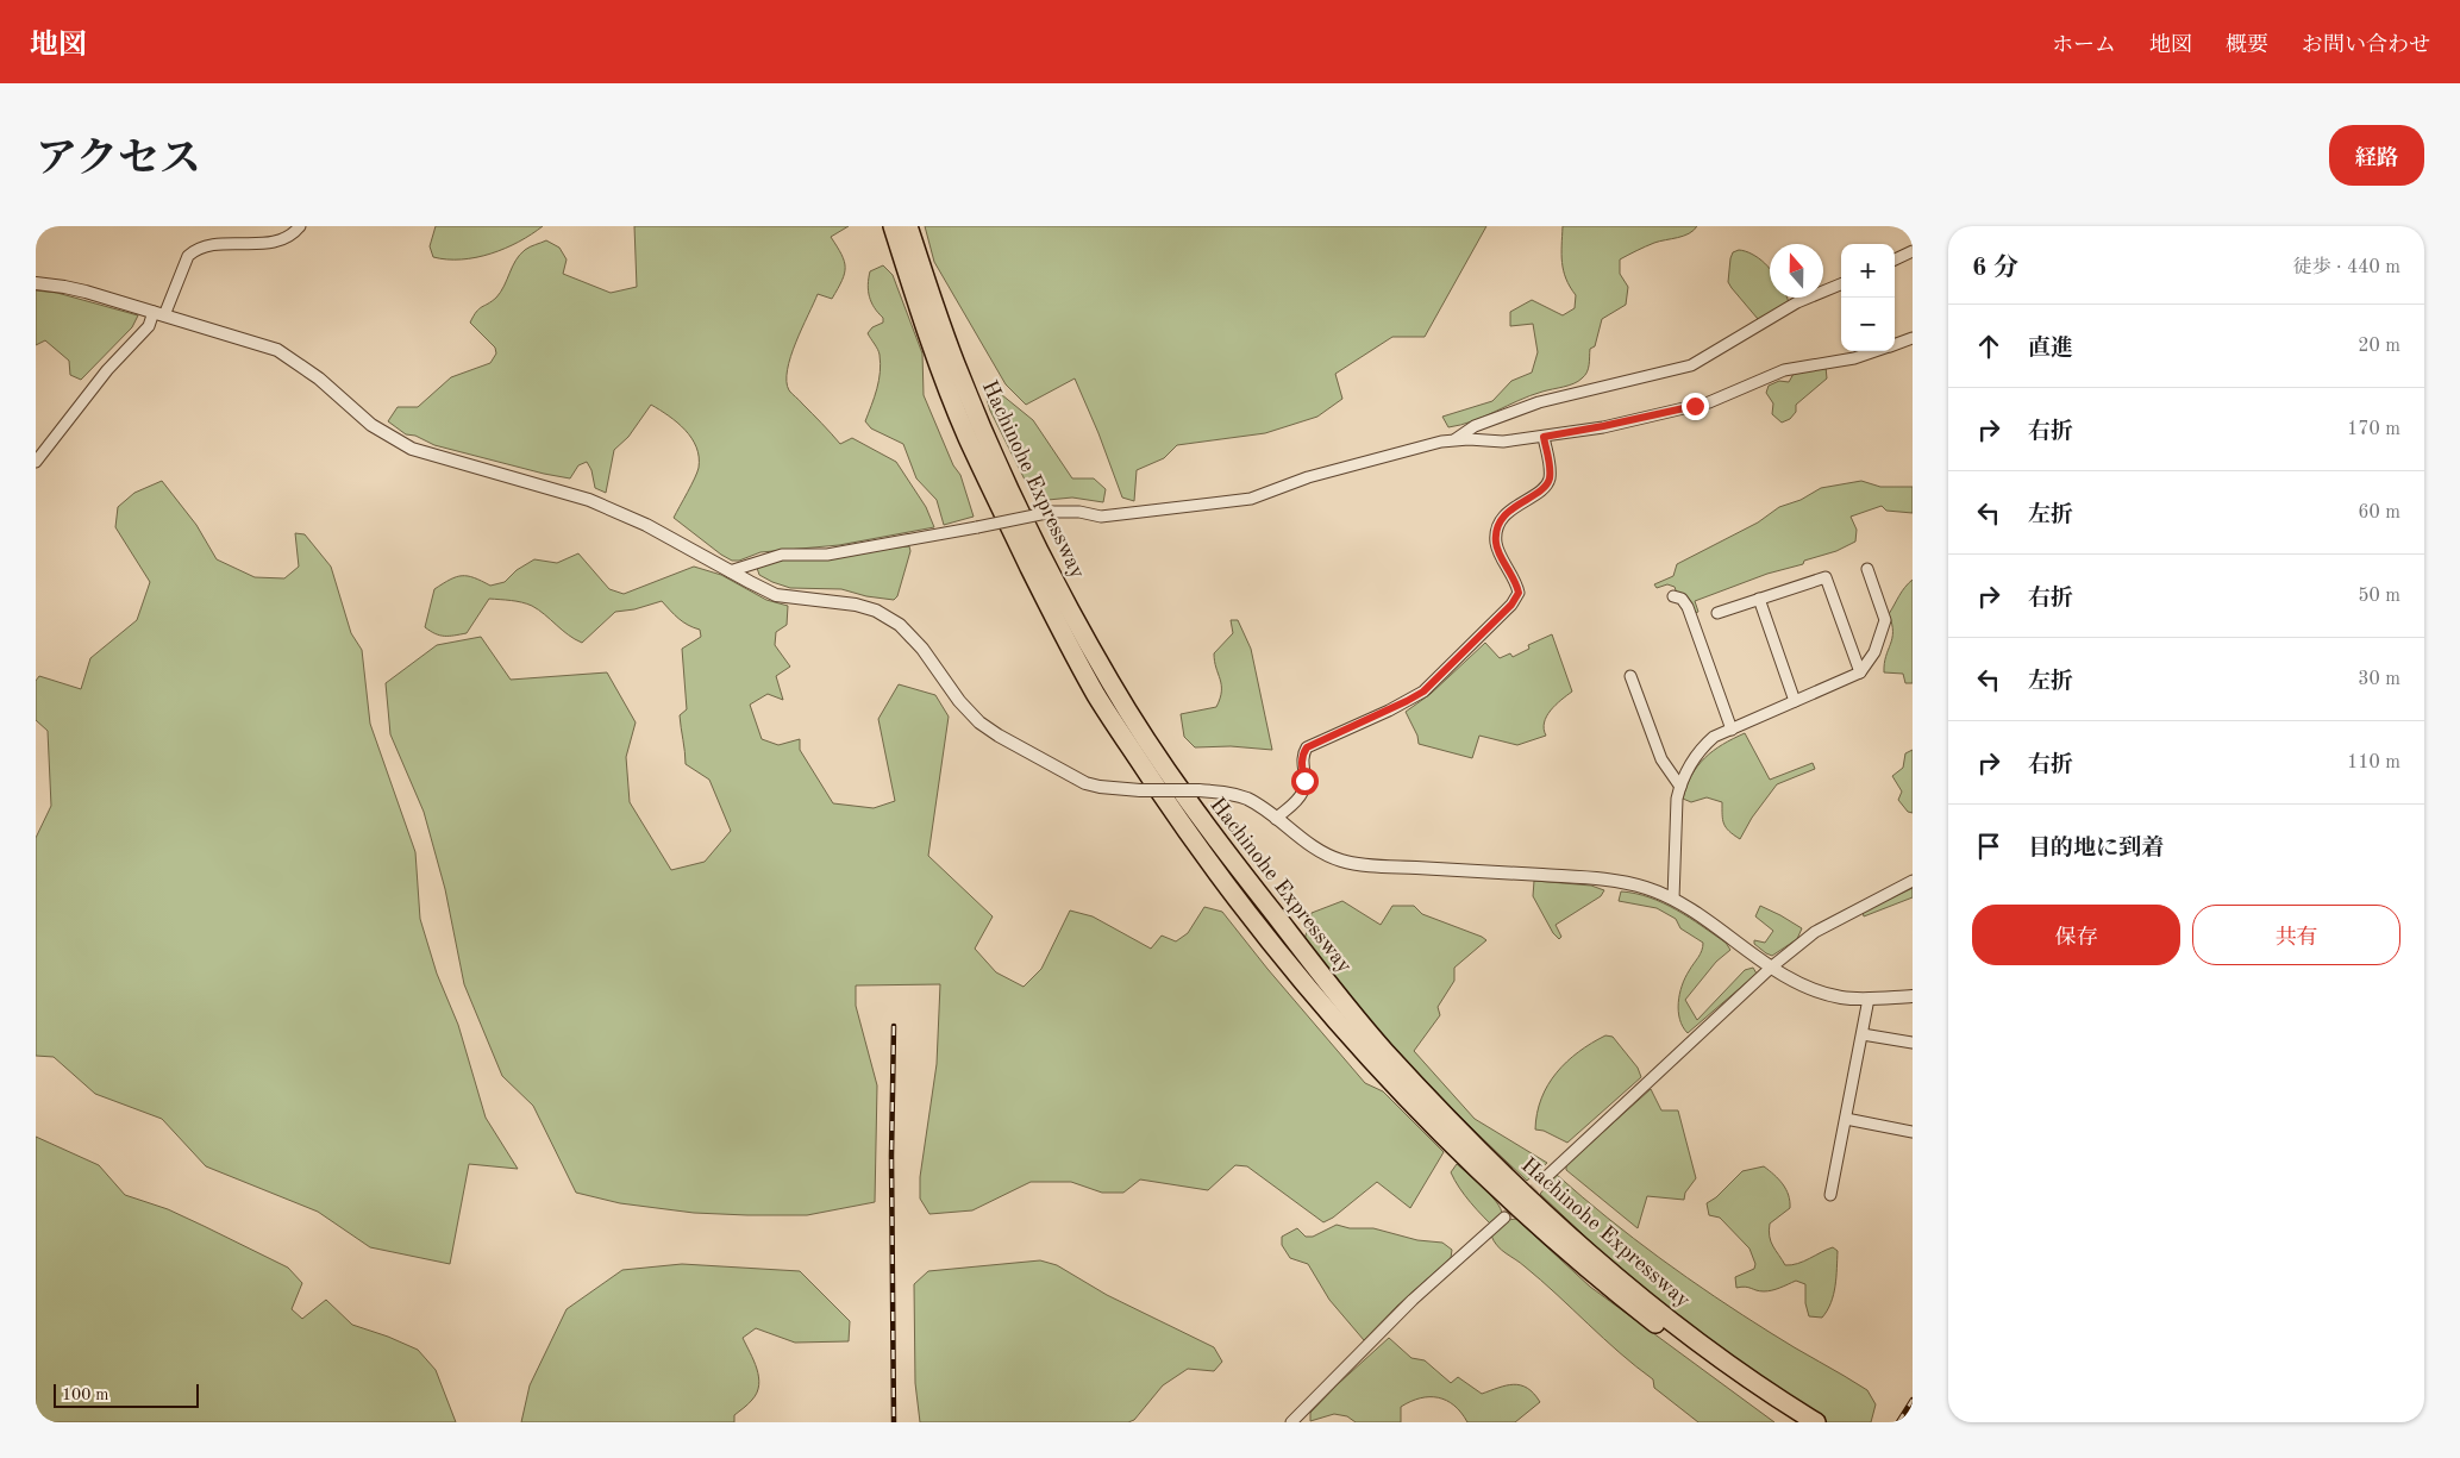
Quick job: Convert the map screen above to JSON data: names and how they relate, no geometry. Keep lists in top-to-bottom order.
{
  "streets": {
    "highway": ["Hachinohe Expressway"]
  },
  "scale_bar": "100 m",
  "north": "top",
  "page": {
    "header": "地図",
    "nav": [
      "ホーム",
      "地図",
      "概要",
      "お問い合わせ"
    ],
    "title": "アクセス",
    "buttons": [
      "経路",
      ["保存", "共有"]
    ],
    "heading": ["6 分", "徒歩 · 440 m"],
    "map_buttons": ["+", "−"],
    "list": [
      ["直進", "20 m"],
      ["右折", "170 m"],
      ["左折", "60 m"],
      ["右折", "50 m"],
      ["左折", "30 m"],
      ["右折", "110 m"],
      "目的地に到着"
    ],
    "scale": "100 m"
  }
}
